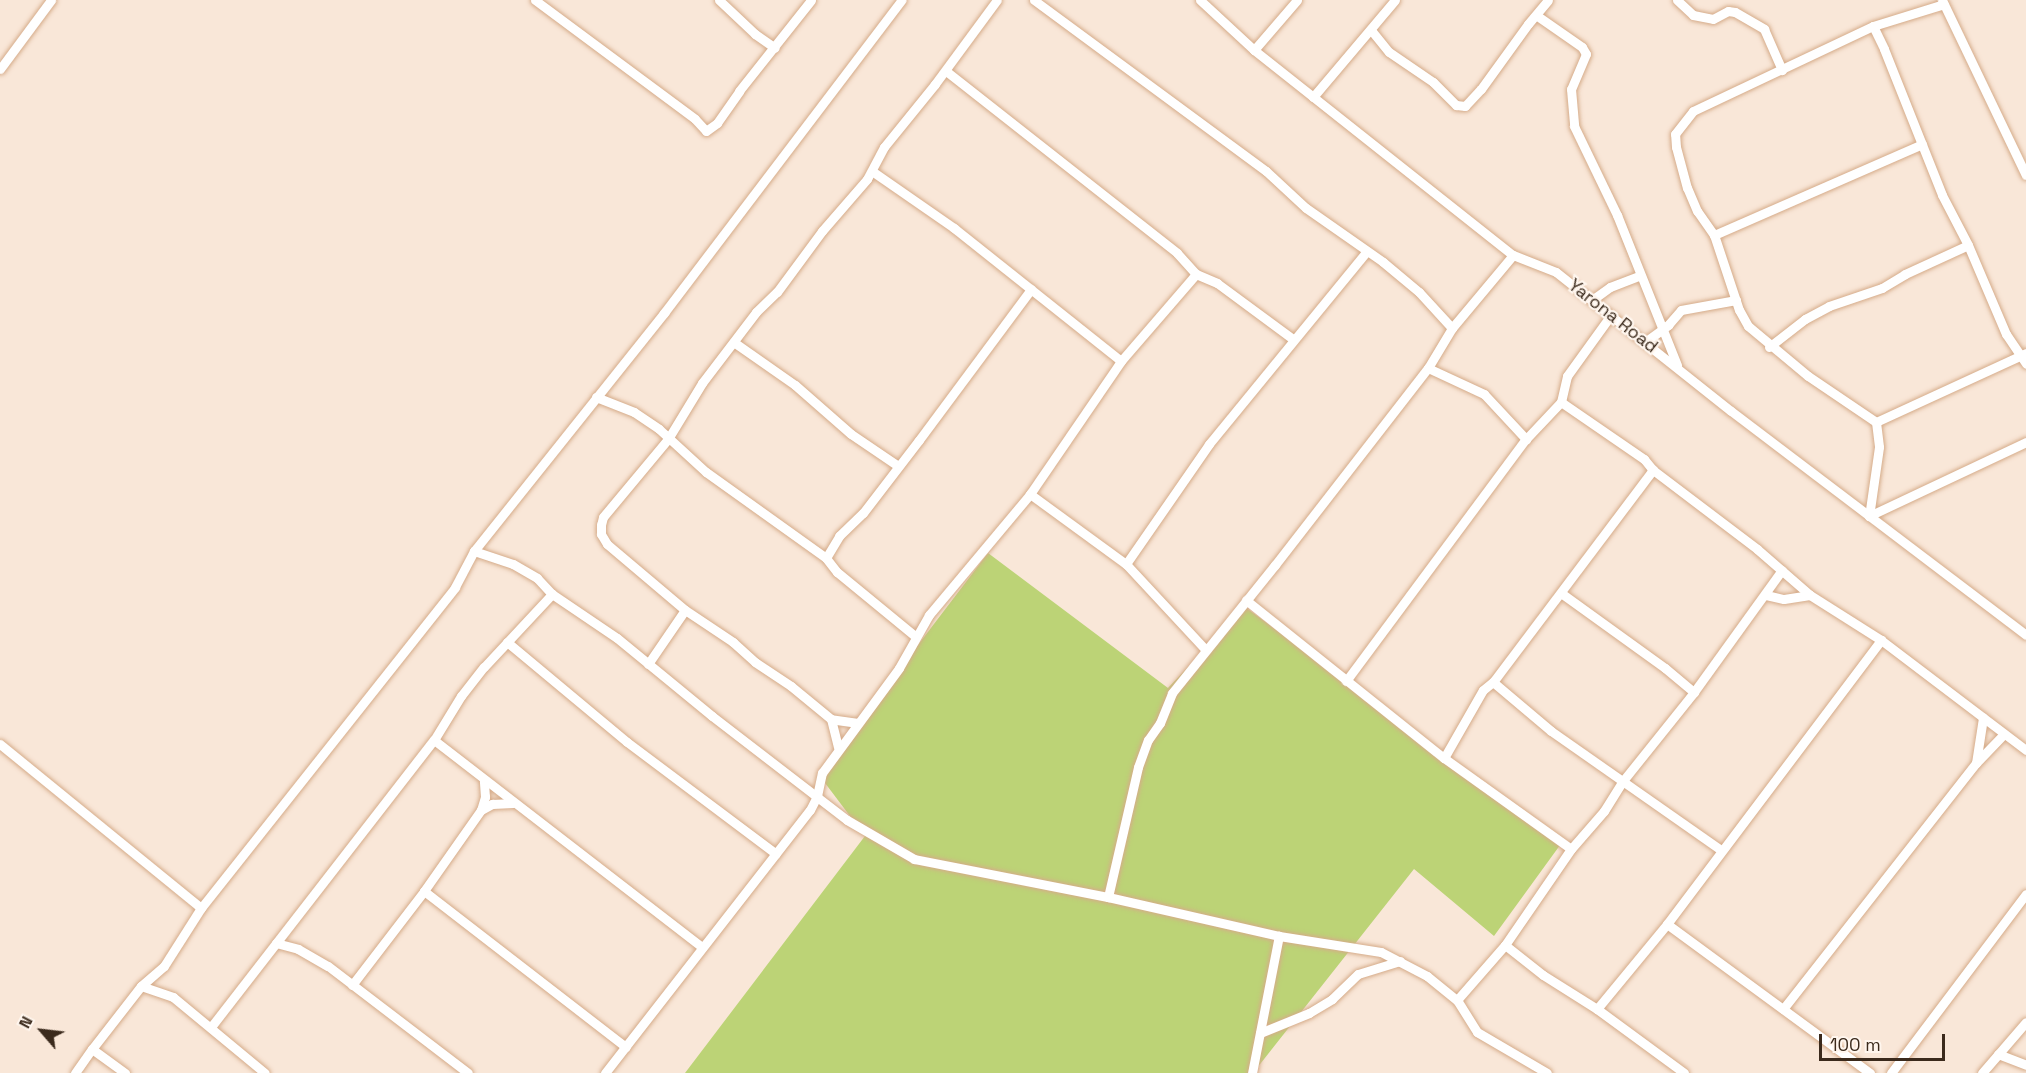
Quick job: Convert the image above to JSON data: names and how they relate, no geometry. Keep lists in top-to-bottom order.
{
  "streets": {
    "street": ["Yarona Road"]
  },
  "scale_bar": "100 m",
  "north": "top left"
}
